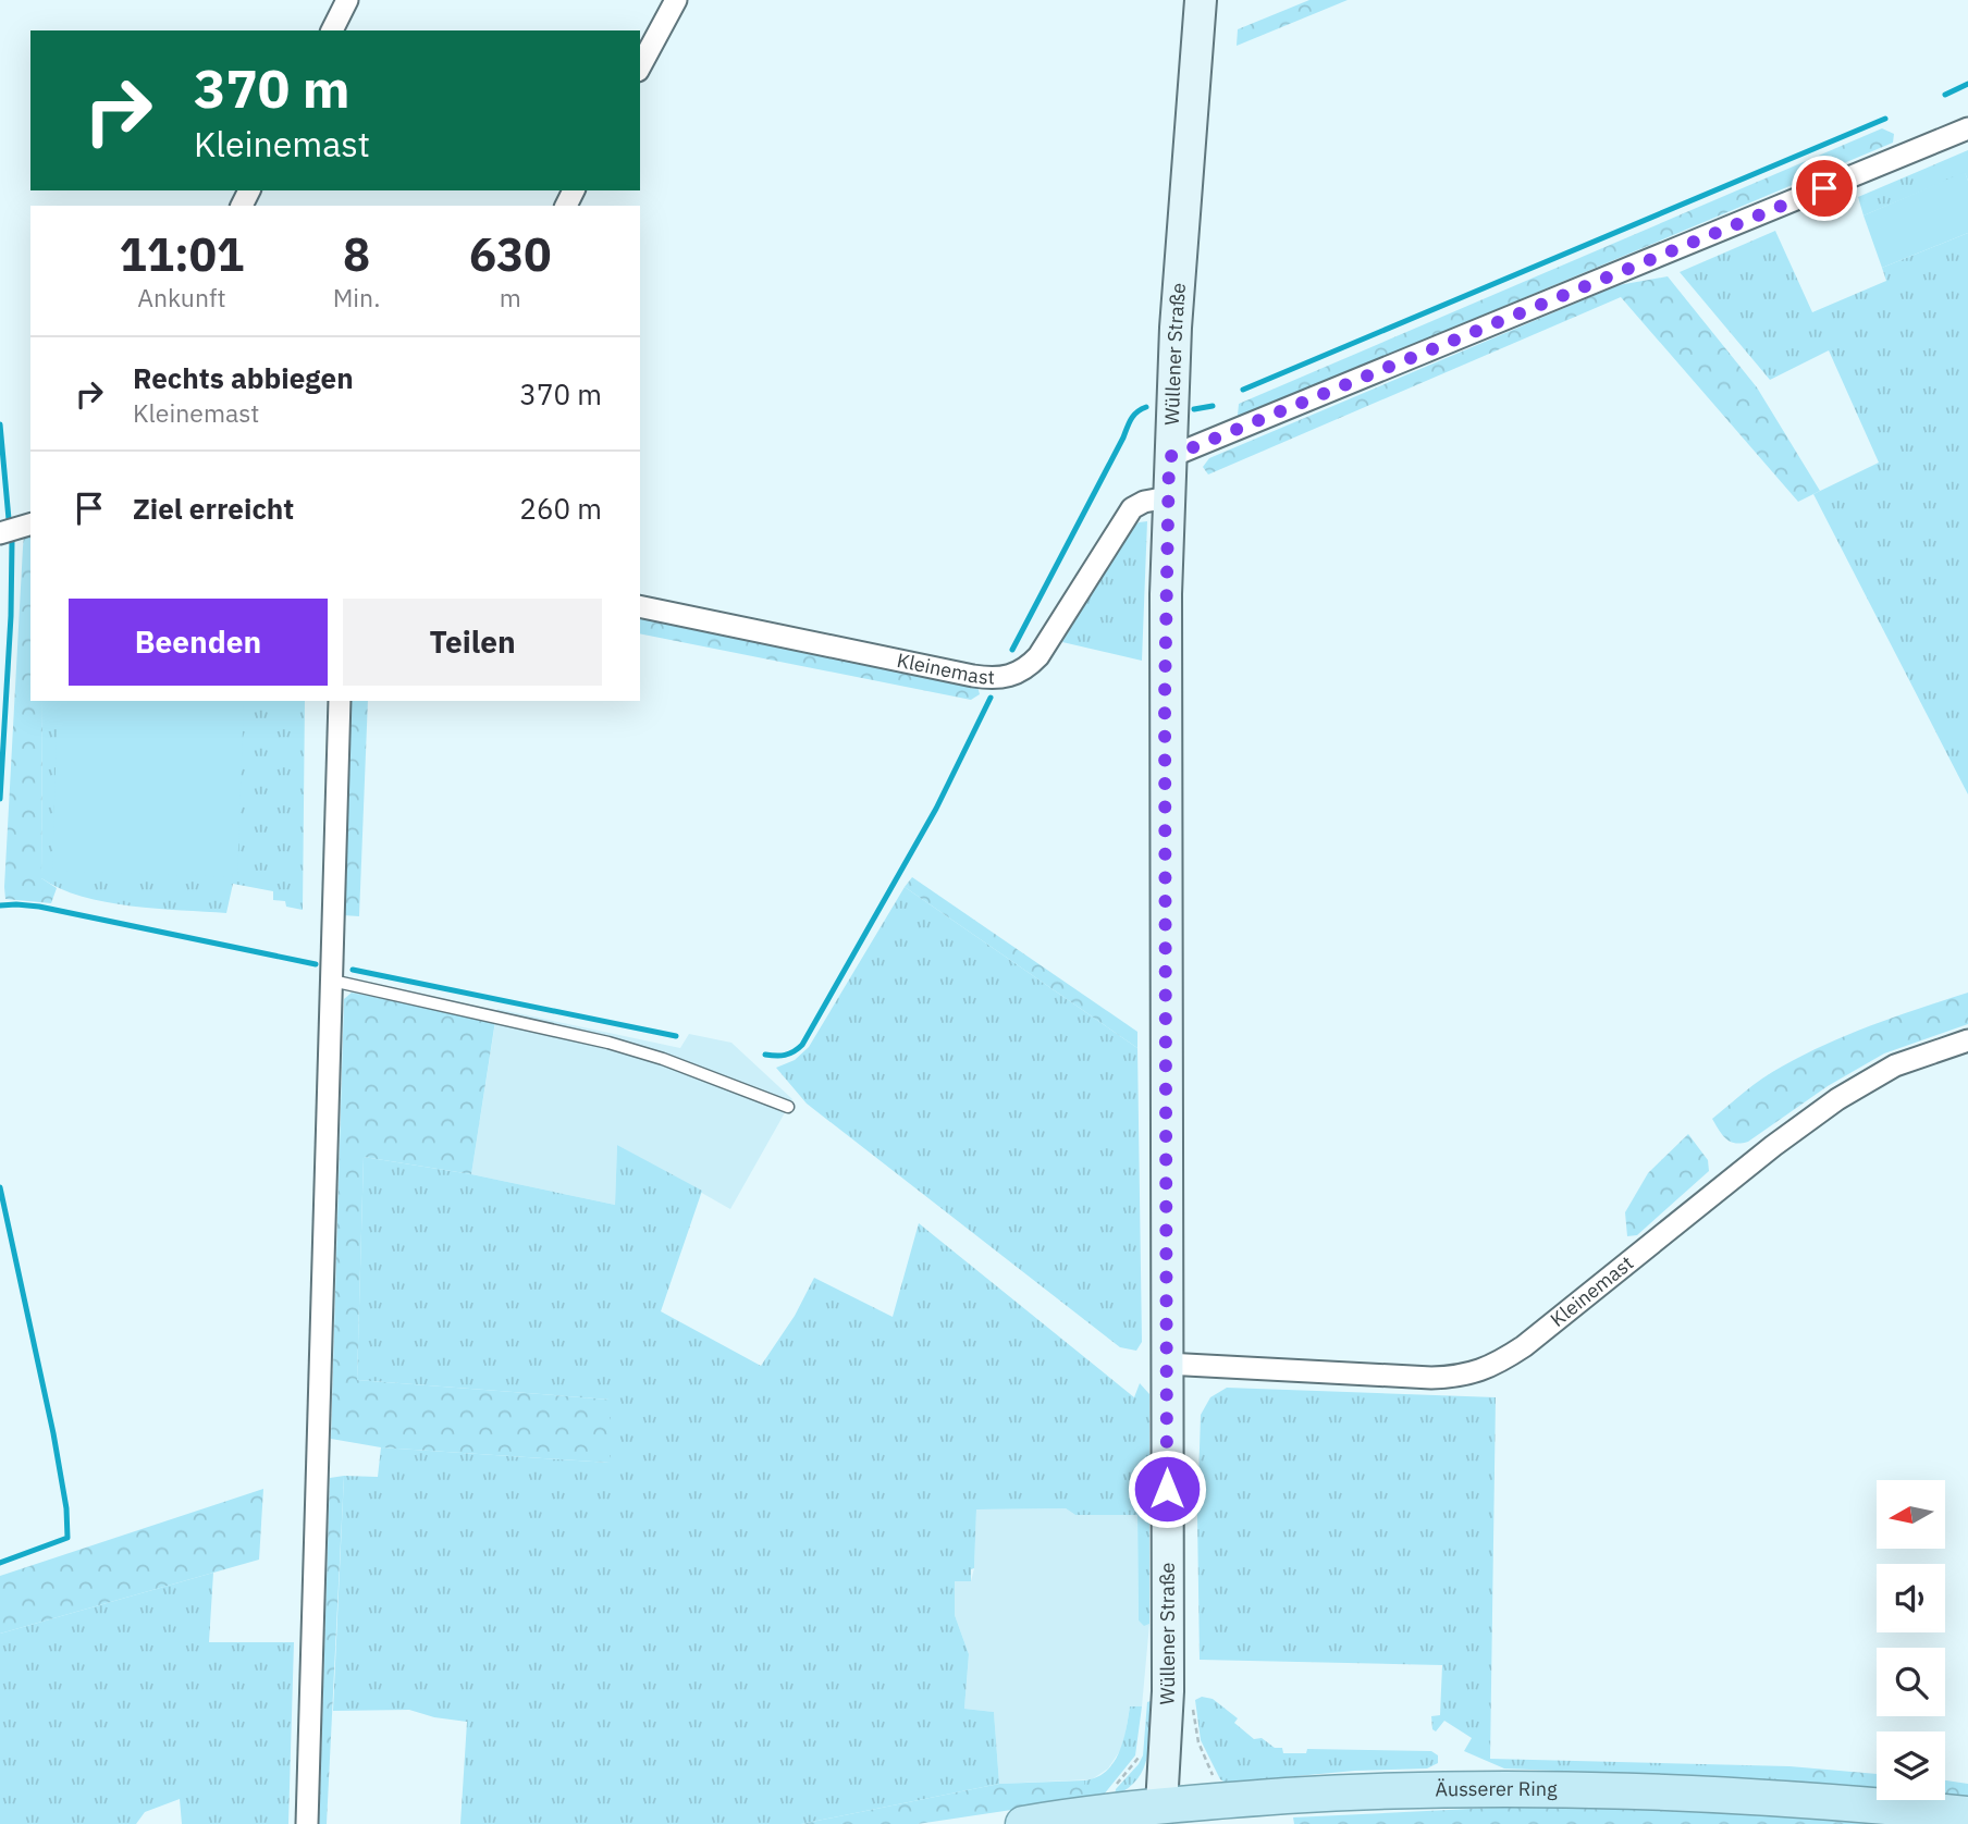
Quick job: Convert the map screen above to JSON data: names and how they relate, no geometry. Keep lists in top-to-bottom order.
{
  "streets": {
    "main road": ["Wüllener Straße", "Äusserer Ring"],
    "street": ["Kleinemast"]
  },
  "crossings": [
    ["Wüllener Straße", "Kleinemast"],
    ["Wüllener Straße", "Äusserer Ring"]
  ],
  "north": "left",
  "page": {
    "turn": ["370 m", "Kleinemast"],
    "eta": [
      "11:01",
      "Ankunft",
      "8",
      "Min.",
      "630",
      "m"
    ],
    "list": [
      {
        "name": "Rechts abbiegen",
        "note": "Kleinemast",
        "value": "370 m"
      },
      {
        "name": "Ziel erreicht",
        "value": "260 m"
      }
    ],
    "buttons": ["Beenden", "Teilen"]
  }
}
